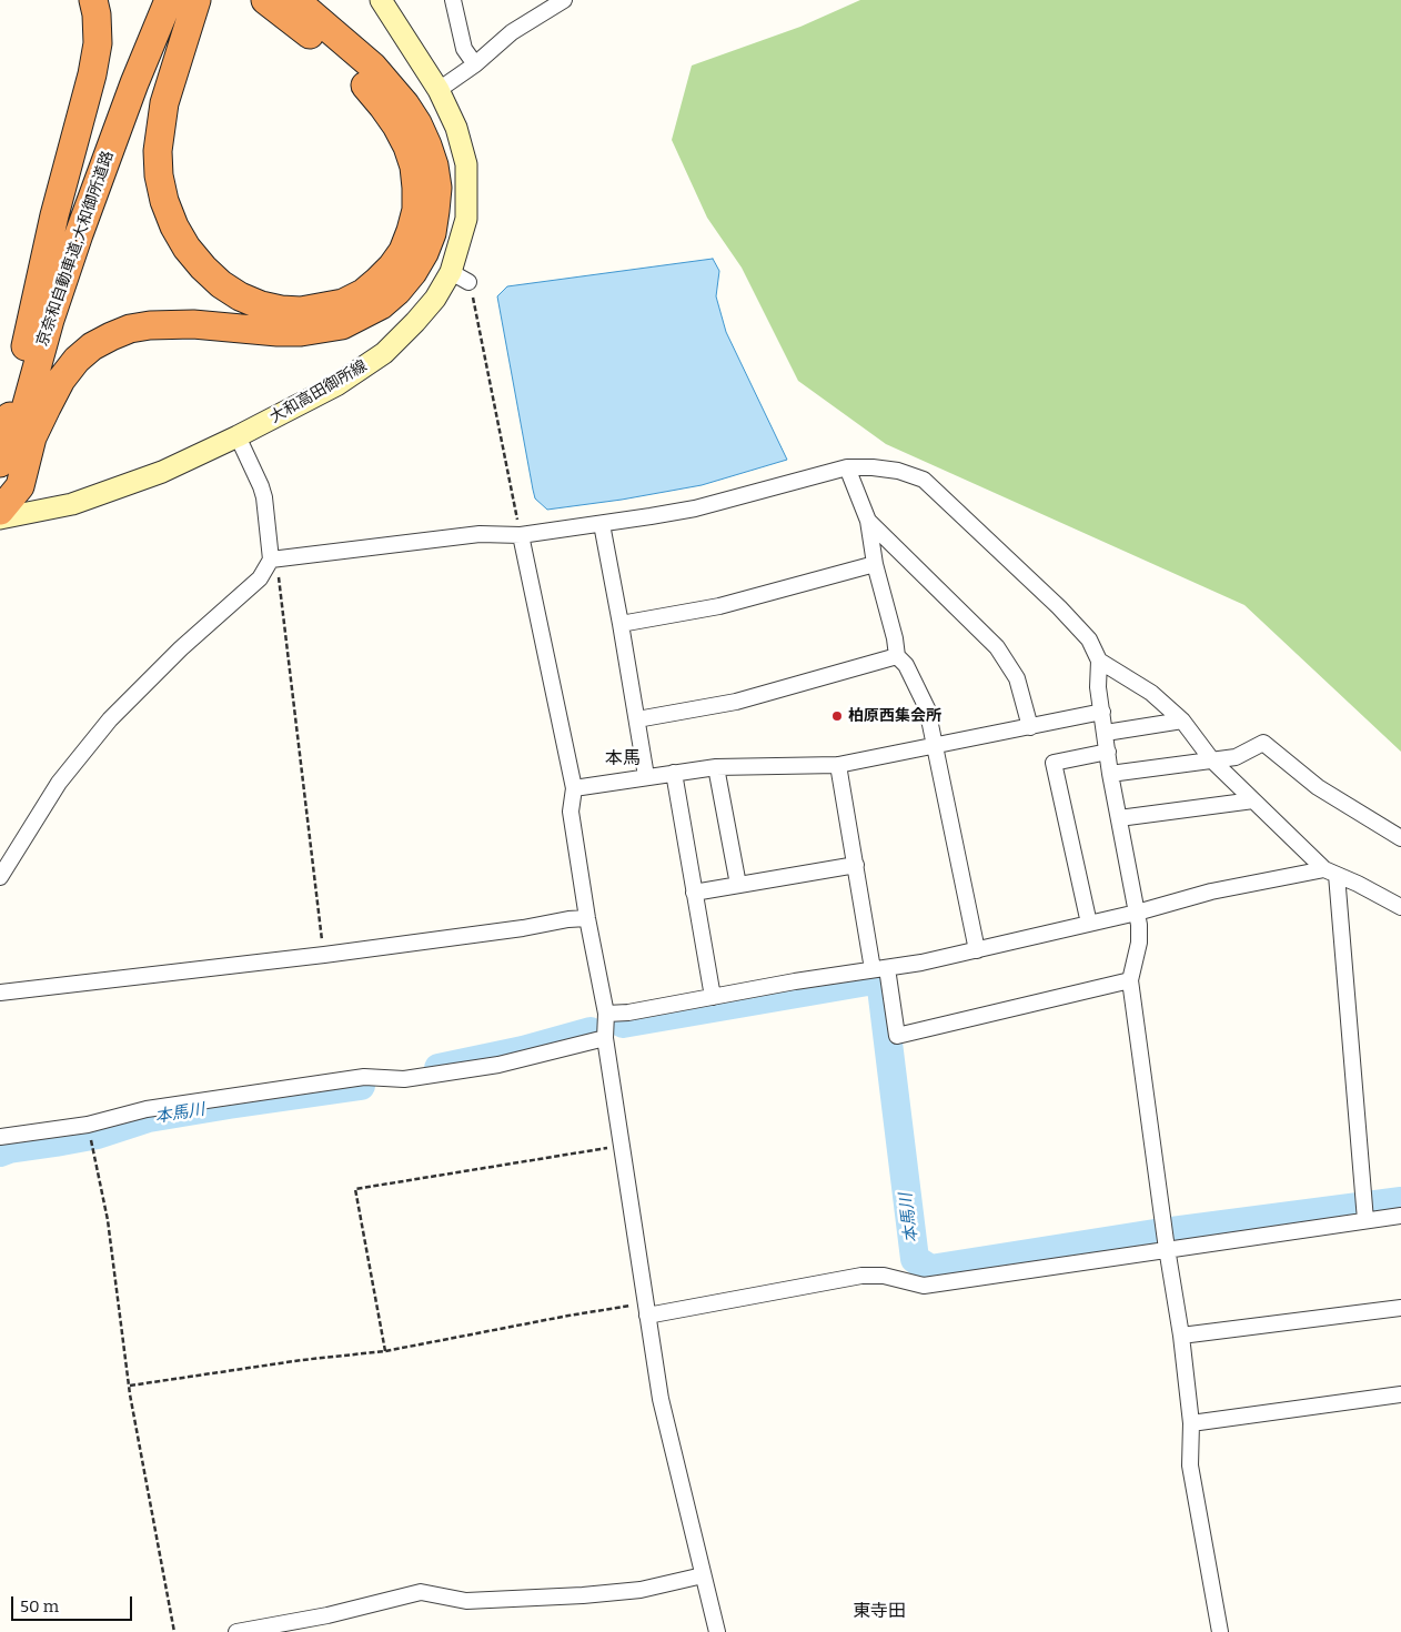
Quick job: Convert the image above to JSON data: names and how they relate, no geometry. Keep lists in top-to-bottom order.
{
  "streets": {
    "highway": ["京奈和自動車道;大和御所道路"],
    "main road": ["大和高田御所線"]
  },
  "districts": ["本馬", "東寺田"],
  "water": ["本馬川"],
  "places": ["柏原西集会所"],
  "scale_bar": "50 m"
}
